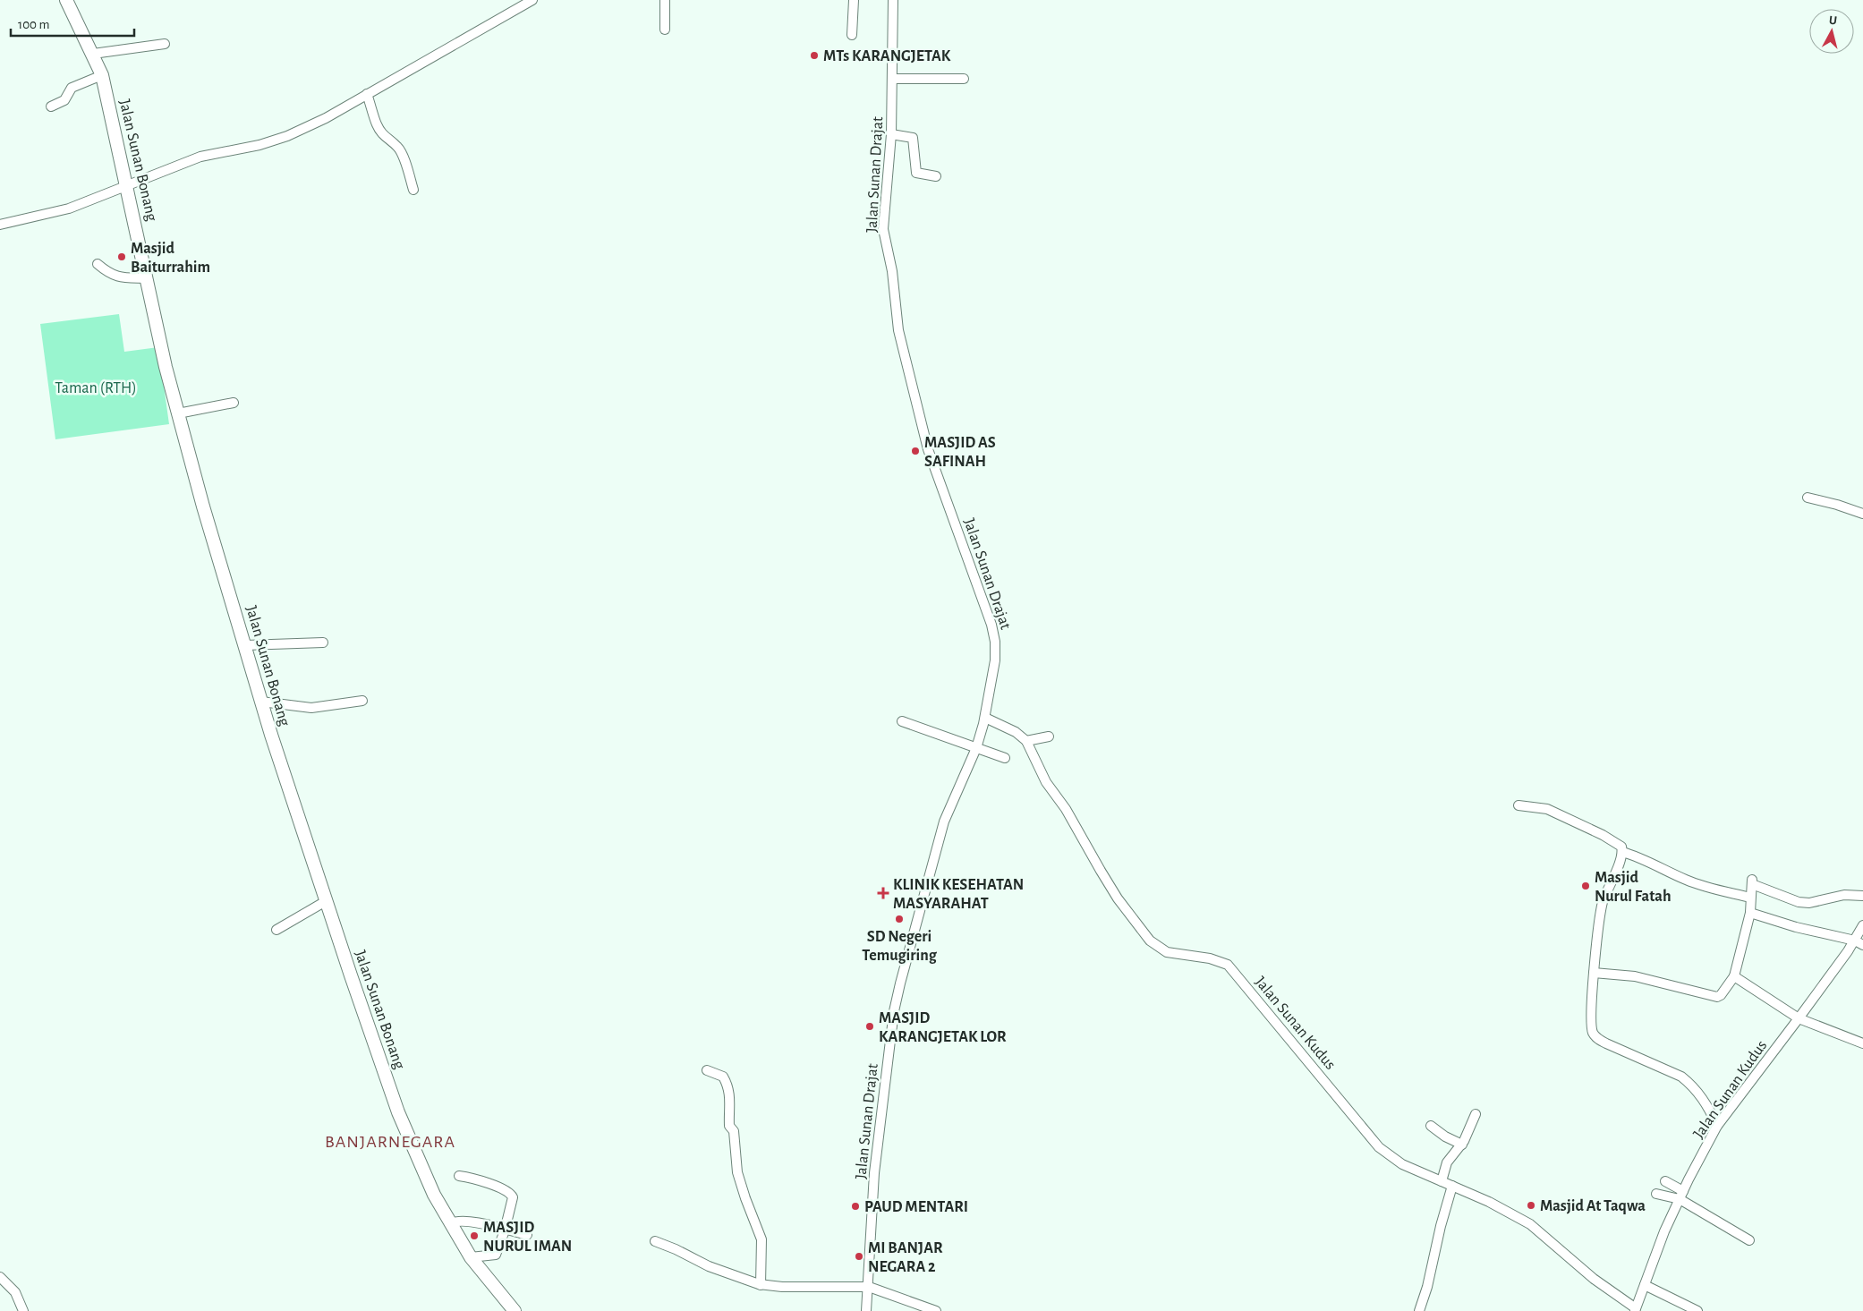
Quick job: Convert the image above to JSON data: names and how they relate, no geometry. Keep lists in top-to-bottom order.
{
  "streets": {
    "street": ["Jalan Sunan Bonang", "Jalan Sunan Drajat", "Jalan Sunan Kudus"]
  },
  "districts": ["BANJARNEGARA"],
  "parks": ["Taman (RTH)"],
  "places": {
    "other": [
      "MTs KARANGJETAK",
      "Masjid Baiturrahim",
      "MASJID AS SAFINAH",
      "Masjid Nurul Fatah",
      "SD Negeri Temugiring",
      "MASJID KARANGJETAK LOR",
      "Masjid At Taqwa",
      "PAUD MENTARI",
      "MASJID NURUL IMAN",
      "MI BANJAR NEGARA 2"
    ],
    "health": ["KLINIK KESEHATAN MASYARAHAT"]
  },
  "scale_bar": "100 m",
  "north": "top"
}
